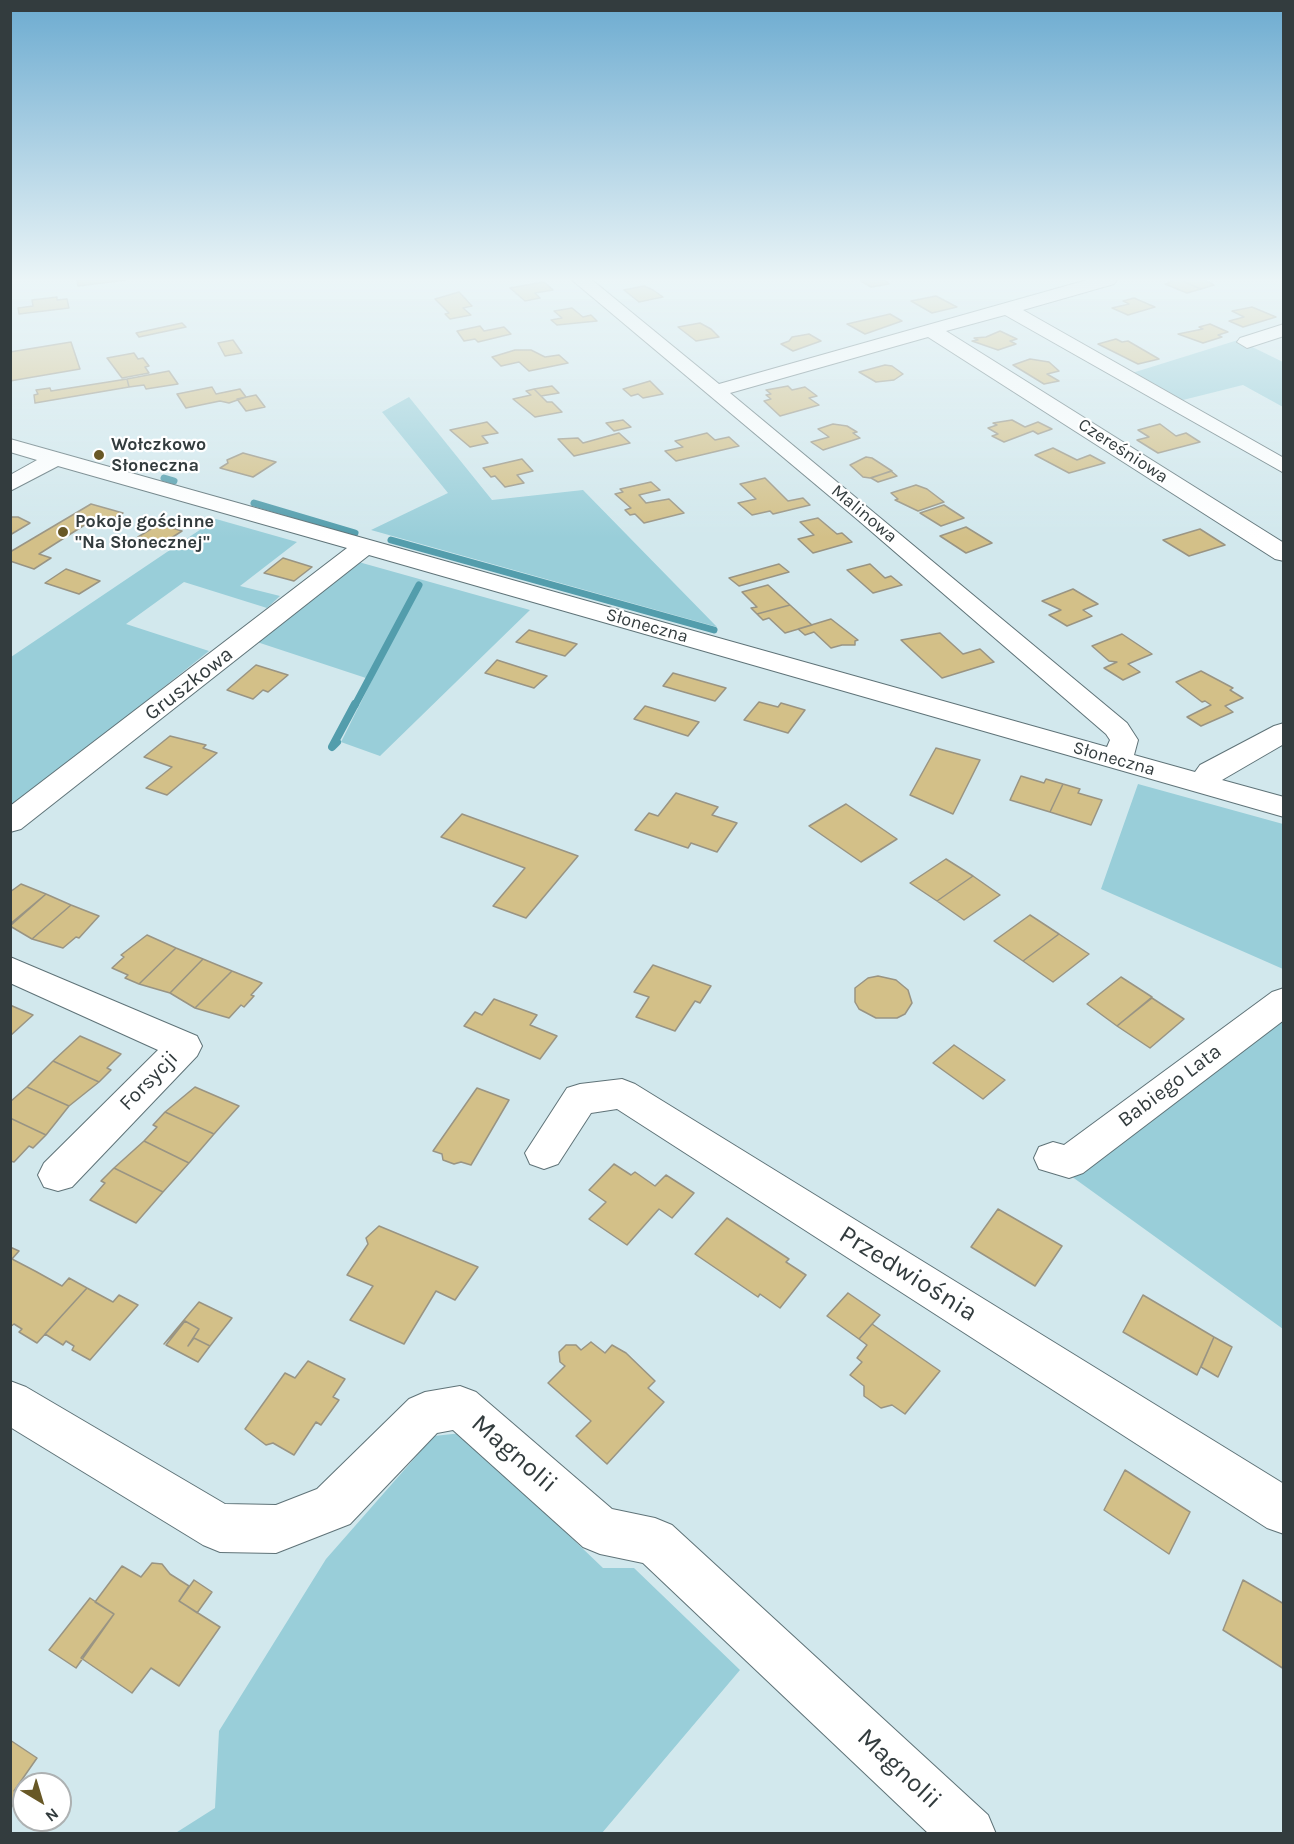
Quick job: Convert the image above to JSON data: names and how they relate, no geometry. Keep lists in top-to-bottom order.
{
  "streets": {
    "street": [
      "Czereśniowa",
      "Malinowa",
      "Słoneczna",
      "Gruszkowa",
      "Forsycji",
      "Babiego Lata",
      "Przedwiośnia",
      "Magnolii"
    ]
  },
  "crossings": [
    ["Malinowa", "Słoneczna"],
    ["Słoneczna", "Gruszkowa"]
  ],
  "places": ["Wołczkowo Słoneczna", "Pokoje gościnne \"Na Słonecznej\""],
  "north": "bottom right"
}
